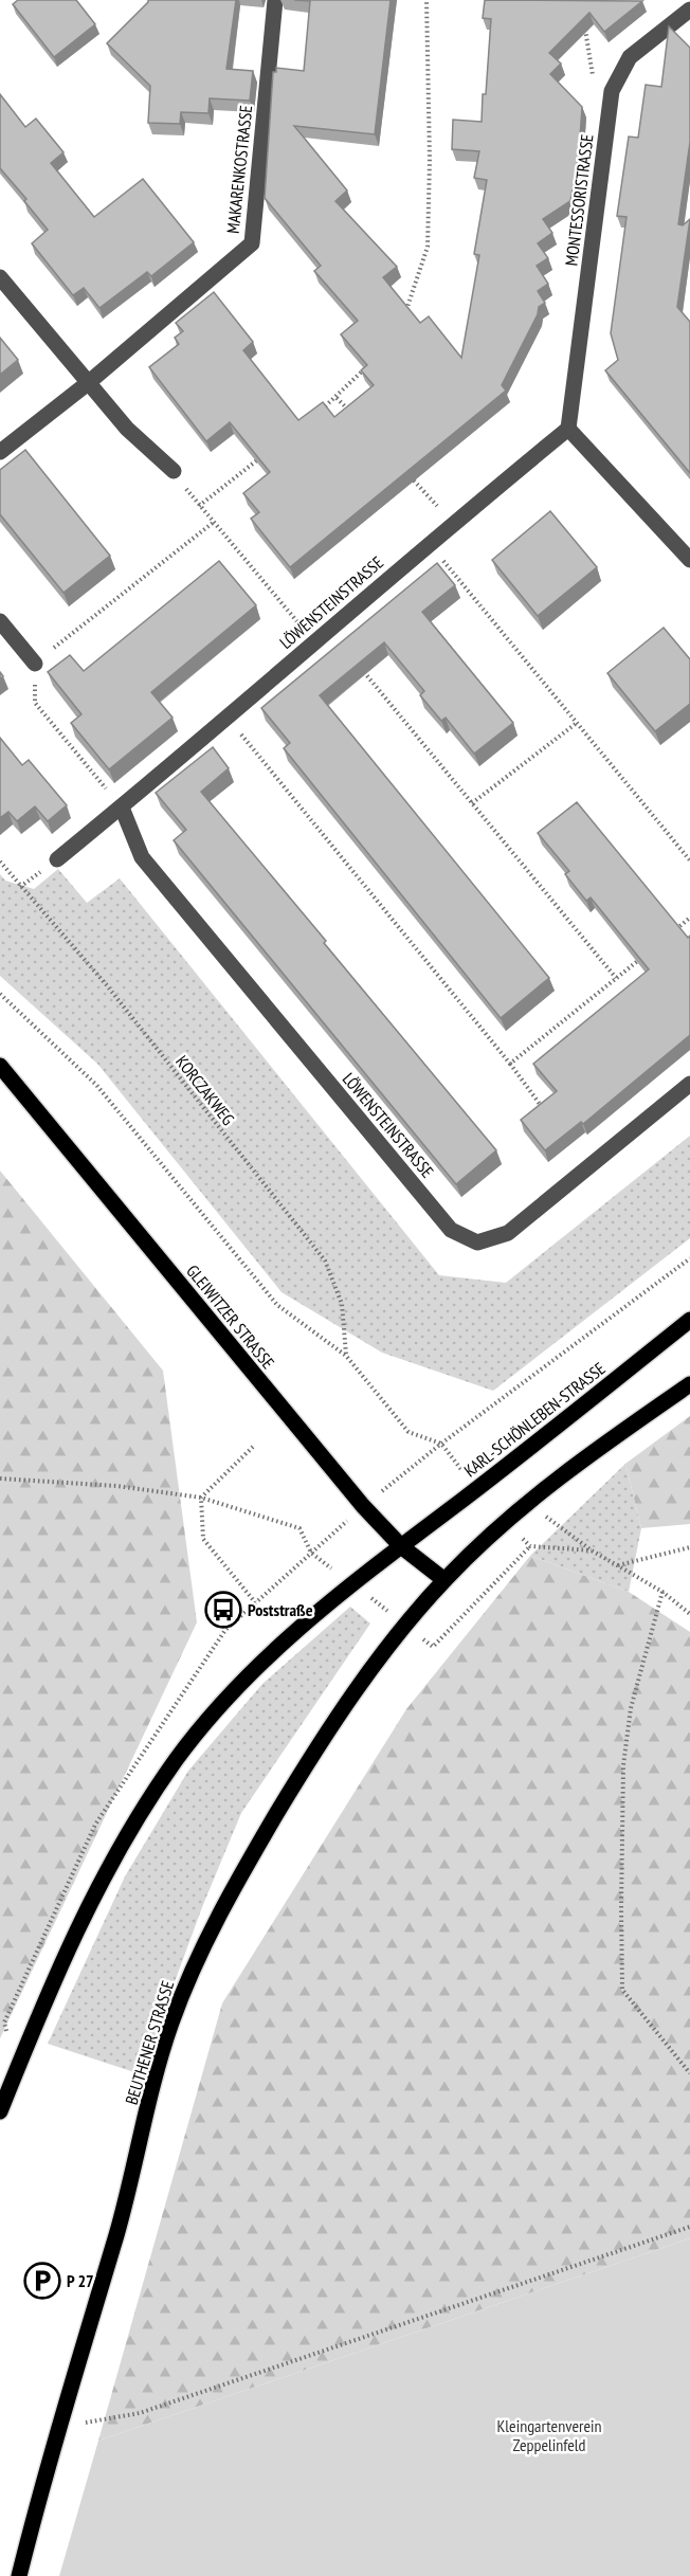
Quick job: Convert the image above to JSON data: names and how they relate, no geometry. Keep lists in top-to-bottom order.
{
  "streets": {
    "main road": ["GLEIWITZER STRASSE", "KARL-SCHÖNLEBEN-STRASSE", "BEUTHENER STRASSE"],
    "street": ["MAKARENKOSTRASSE", "MONTESSORISTRASSE", "LÖWENSTEINSTRASSE"],
    "path": ["KORCZAKWEG"]
  },
  "crossings": [
    ["MONTESSORISTRASSE", "LÖWENSTEINSTRASSE"],
    ["GLEIWITZER STRASSE", "KARL-SCHÖNLEBEN-STRASSE"],
    ["GLEIWITZER STRASSE", "BEUTHENER STRASSE"]
  ],
  "parks": ["Kleingartenverein Zeppelinfeld"],
  "places": {
    "bus stop": ["Poststraße"],
    "parking": ["P 27"]
  }
}
